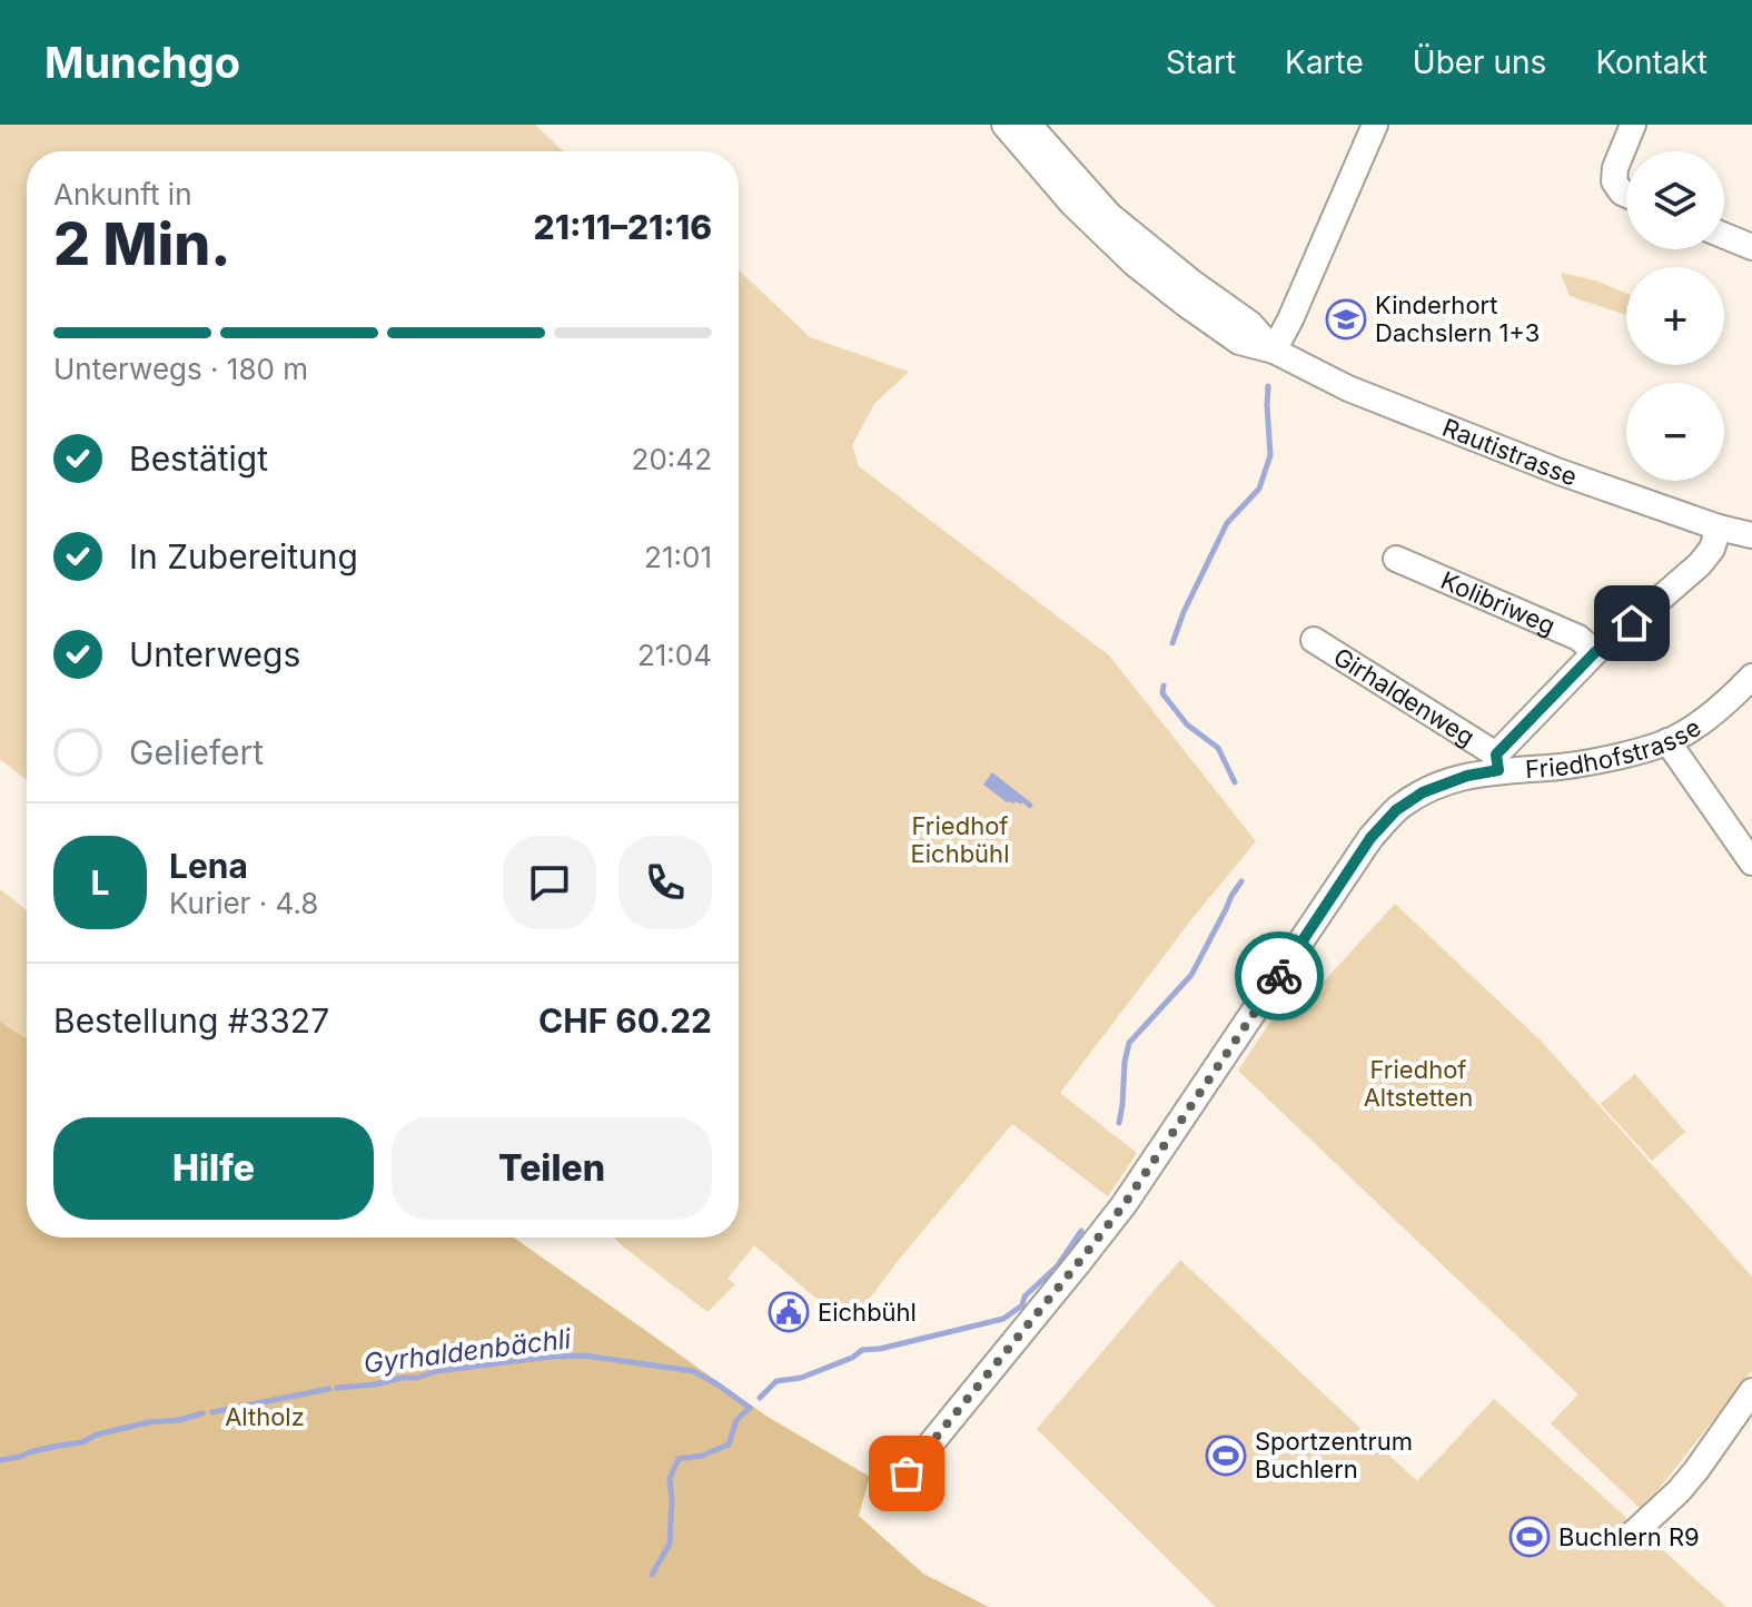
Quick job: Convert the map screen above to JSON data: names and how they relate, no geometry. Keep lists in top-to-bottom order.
{
  "streets": {
    "street": [
      "Rautistrasse",
      "Kolibriweg",
      "Girhaldenweg",
      "Friedhofstrasse"
    ]
  },
  "crossings": [
    ["Girhaldenweg", "Friedhofstrasse"]
  ],
  "water": ["Gyrhaldenbächli"],
  "parks": ["Friedhof Eichbühl", "Friedhof Altstetten", "Altholz"],
  "places": {
    "school or university": ["Kinderhort Dachslern 1+3"],
    "public building": ["Eichbühl"],
    "sports": ["Sportzentrum Buchlern", "Buchlern R9"]
  },
  "page": {
    "header": "Munchgo",
    "nav": [
      "Start",
      "Karte",
      "Über uns",
      "Kontakt"
    ],
    "map_buttons": ["+", "−"],
    "heading": ["2 Min.", "Ankunft in", "21:11–21:16"],
    "panel": [
      "Lena",
      "Kurier · 4.8",
      "Bestellung #3327",
      "CHF 60.22"
    ],
    "bar": "Unterwegs · 180 m",
    "list": [
      ["Bestätigt", "20:42"],
      ["In Zubereitung", "21:01"],
      ["Unterwegs", "21:04"],
      "Geliefert"
    ],
    "round": "L",
    "buttons": ["Hilfe", "Teilen"]
  }
}
